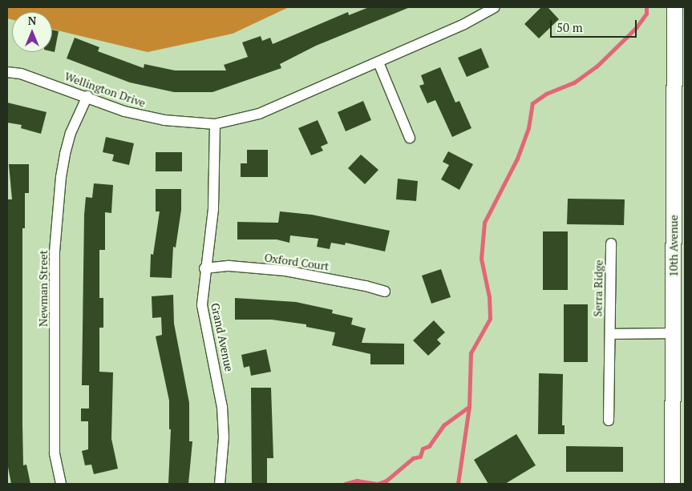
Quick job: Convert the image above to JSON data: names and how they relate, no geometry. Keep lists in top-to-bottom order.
{
  "streets": {
    "street": [
      "Wellington Drive",
      "10th Avenue",
      "Oxford Court",
      "Newman Street",
      "Serra Ridge",
      "Grand Avenue"
    ]
  },
  "crossings": [
    ["Wellington Drive", "Newman Street"],
    ["Wellington Drive", "Grand Avenue"],
    ["Oxford Court", "Grand Avenue"]
  ],
  "scale_bar": "50 m",
  "north": "top"
}
